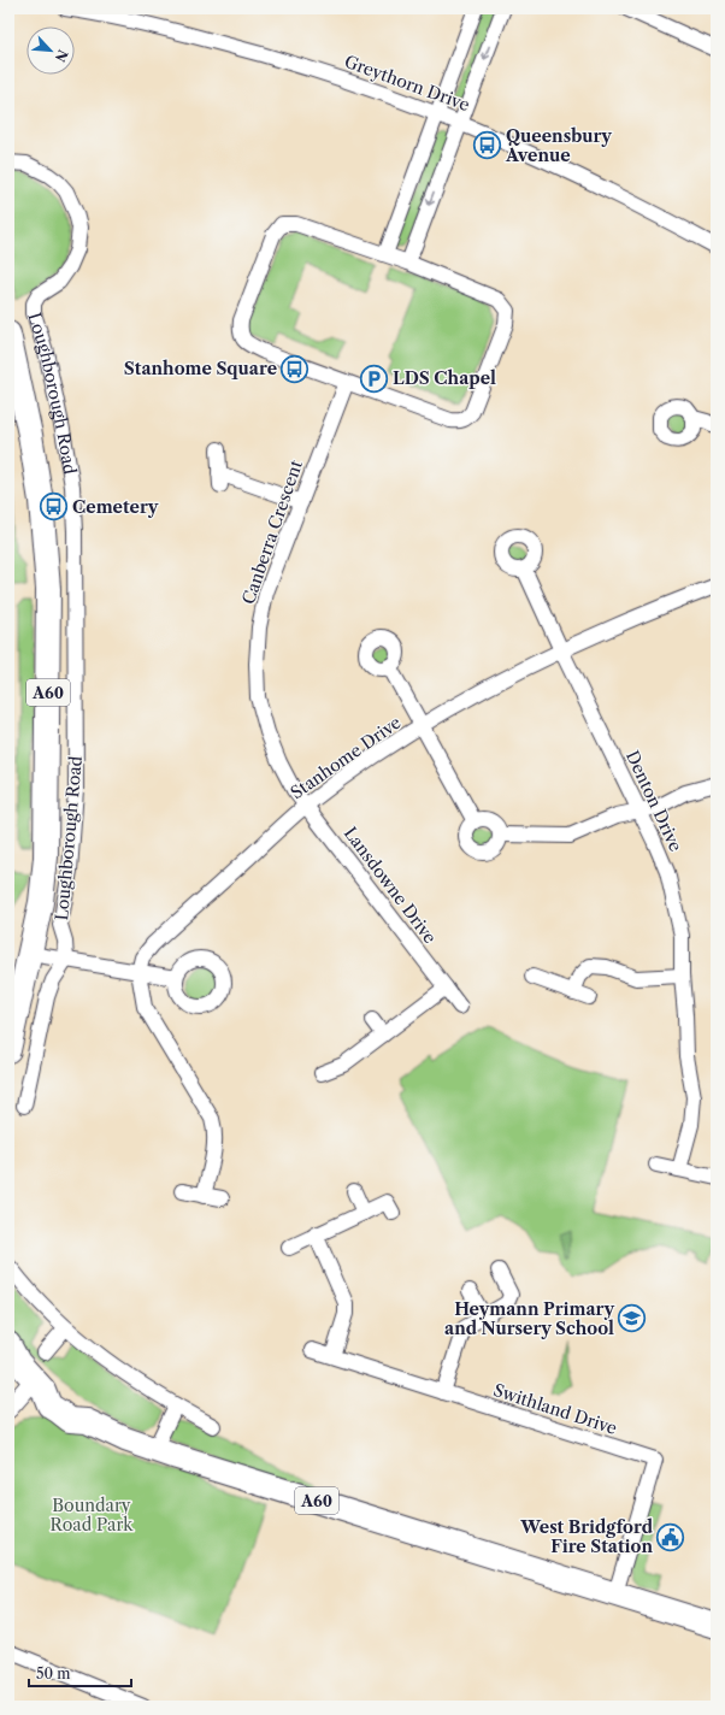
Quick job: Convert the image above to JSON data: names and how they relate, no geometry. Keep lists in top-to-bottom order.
{
  "streets": {
    "main road": ["Loughborough Road", "A60"],
    "street": [
      "Greythorn Drive",
      "Canberra Crescent",
      "Stanhome Drive",
      "Denton Drive",
      "Lansdowne Drive",
      "Swithland Drive"
    ]
  },
  "crossings": [
    ["Canberra Crescent", "Stanhome Drive"],
    ["Canberra Crescent", "Lansdowne Drive"],
    ["A60", "Swithland Drive"],
    ["Stanhome Drive", "Denton Drive"],
    ["Stanhome Drive", "Lansdowne Drive"]
  ],
  "parks": ["Boundary Road Park"],
  "places": {
    "bus stop": ["Queensbury Avenue", "Stanhome Square", "Cemetery"],
    "parking": ["LDS Chapel"],
    "school or university": ["Heymann Primary and Nursery School"],
    "public building": ["West Bridgford Fire Station"]
  },
  "scale_bar": "50 m",
  "north": "bottom right"
}
